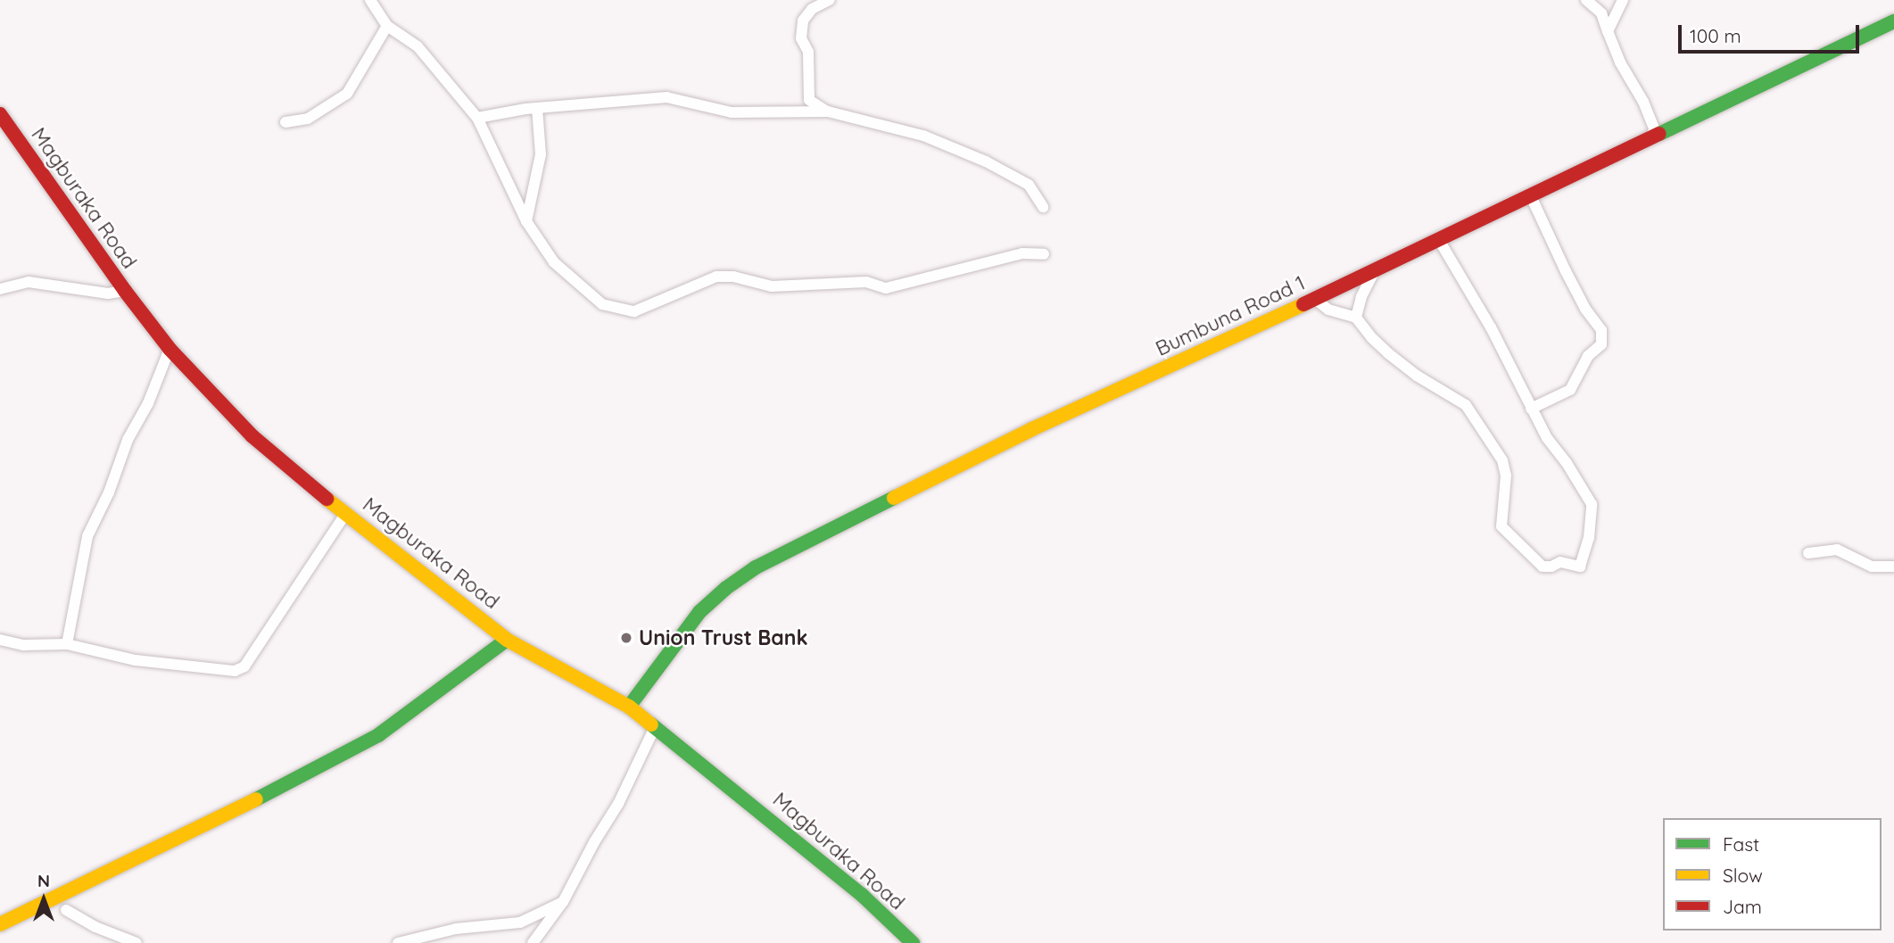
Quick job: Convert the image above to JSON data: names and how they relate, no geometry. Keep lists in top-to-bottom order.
{
  "streets": {
    "main road": ["Magburaka Road", "Bumbuna Road 1"]
  },
  "crossings": [
    ["Magburaka Road", "Bumbuna Road 1"]
  ],
  "places": ["Union Trust Bank"],
  "legend": ["Fast", "Slow", "Jam"],
  "scale_bar": "100 m",
  "north": "top"
}
